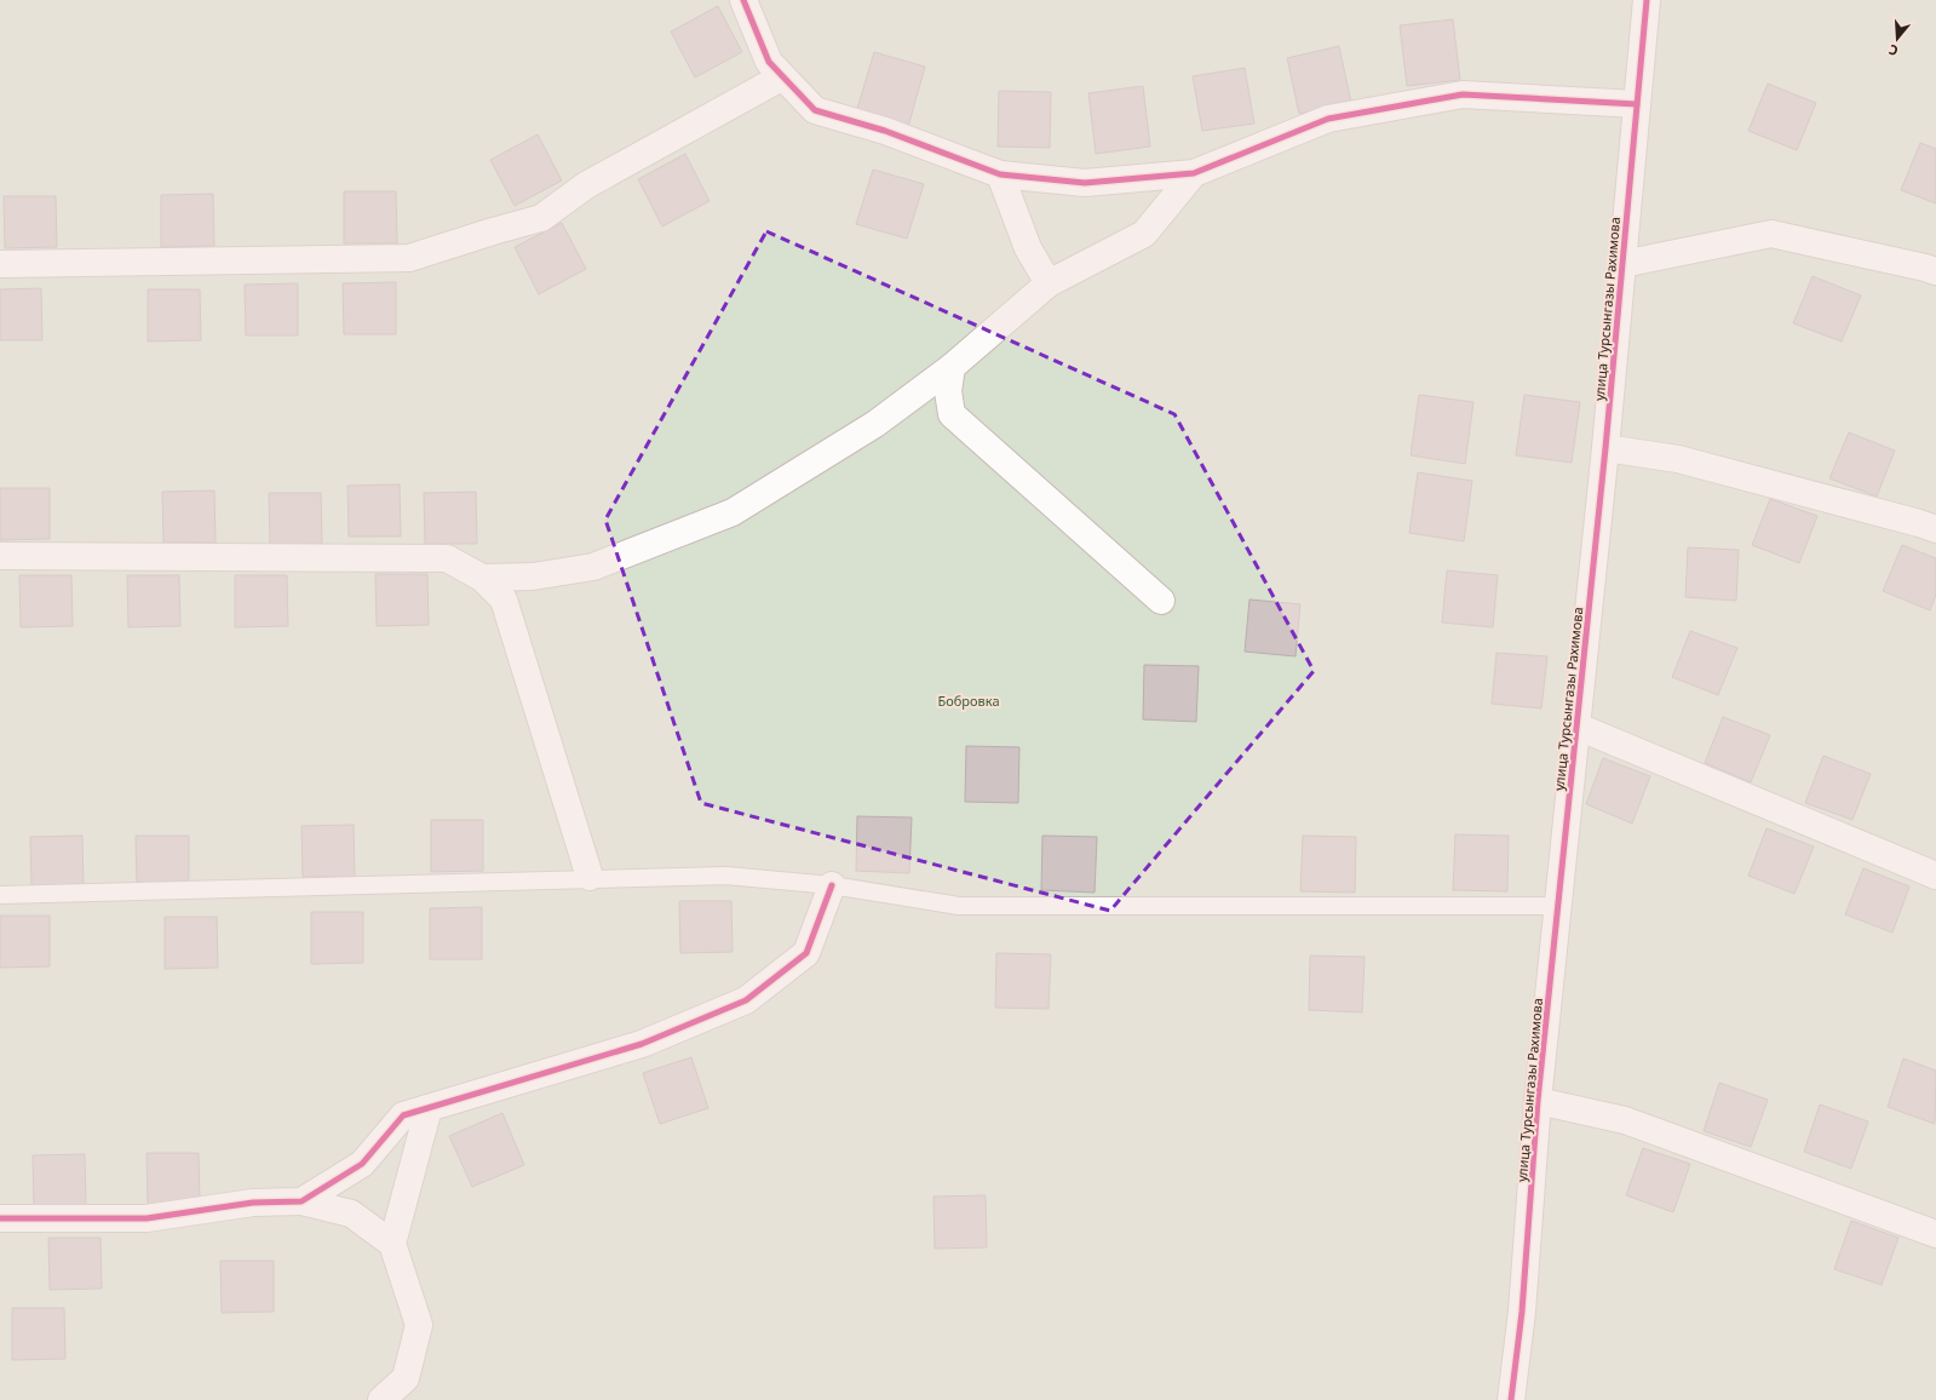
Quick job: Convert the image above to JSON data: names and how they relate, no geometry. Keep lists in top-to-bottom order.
{
  "streets": {
    "street": ["улица Турсынгазы Рахимова"]
  },
  "parks": ["Бобровка"],
  "north": "bottom"
}
